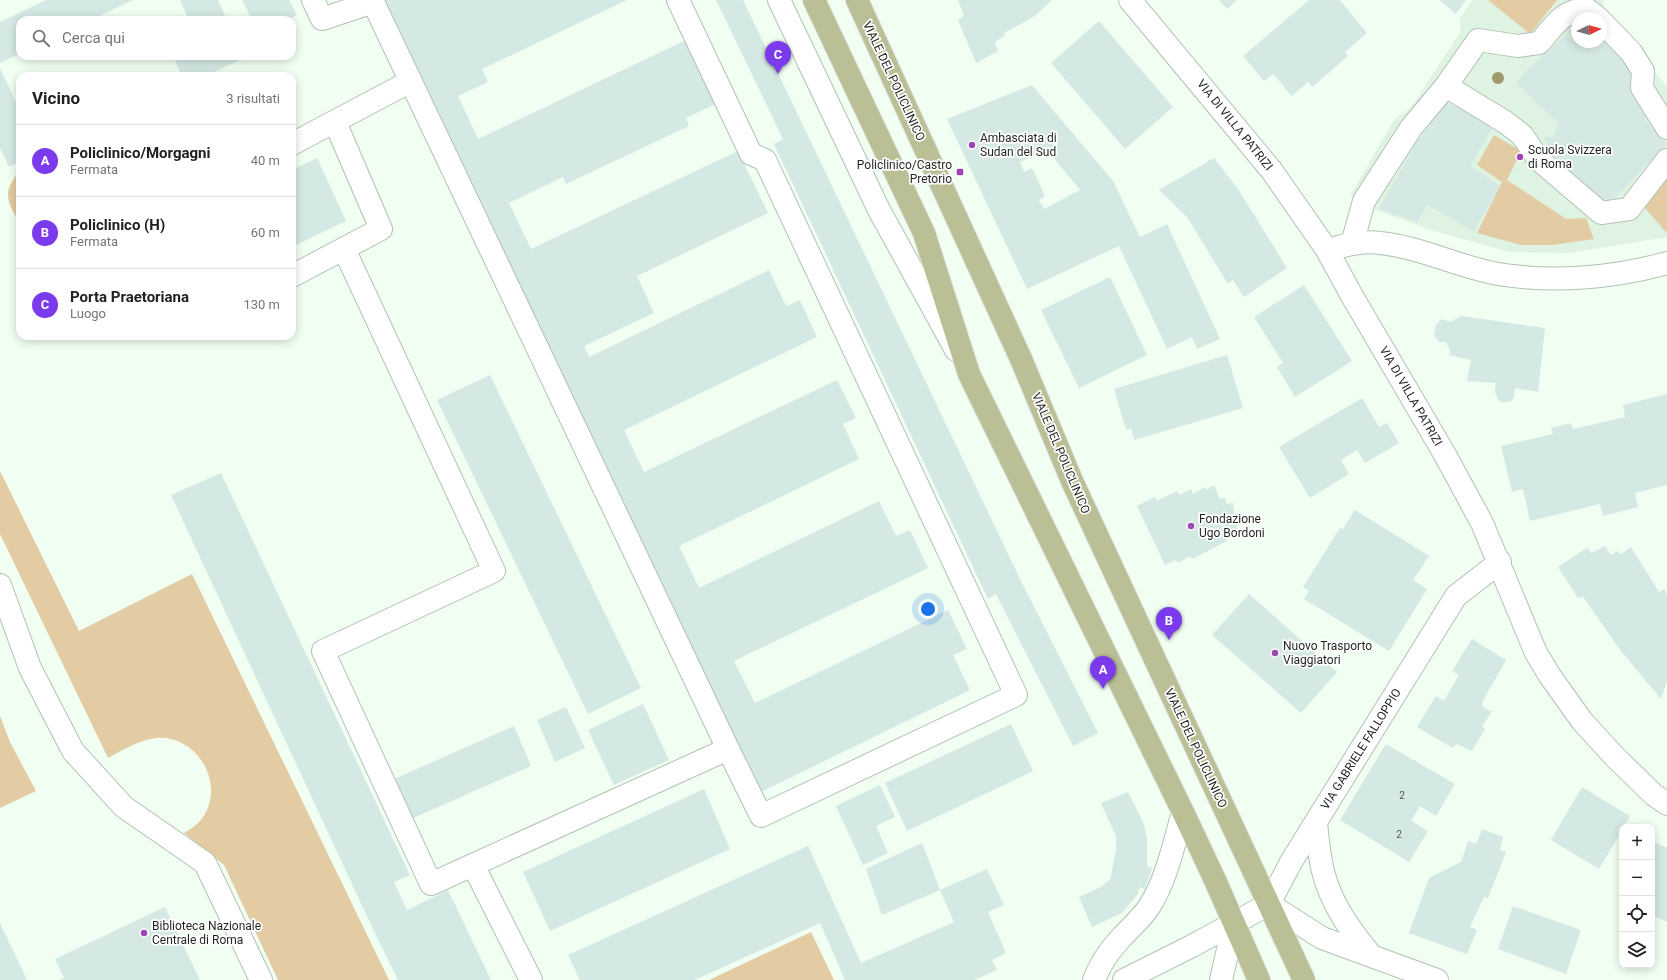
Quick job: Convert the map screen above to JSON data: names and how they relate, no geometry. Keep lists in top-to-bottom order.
{
  "streets": {
    "main road": ["VIALE DEL POLICLINICO"],
    "street": ["VIA DI VILLA PATRIZI", "VIA GABRIELE FALLOPPIO"]
  },
  "crossings": [
    ["VIALE DEL POLICLINICO", "VIA GABRIELE FALLOPPIO"],
    ["VIA DI VILLA PATRIZI", "VIA GABRIELE FALLOPPIO"]
  ],
  "places": {
    "other": [
      "Ambasciata di Sudan del Sud",
      "Scuola Svizzera di Roma",
      "Fondazione Ugo Bordoni",
      "Nuovo Trasporto Viaggiatori",
      "Biblioteca Nazionale Centrale di Roma"
    ],
    "transit": ["Policlinico/Castro Pretorio"]
  },
  "house_numbers": ["2", "2"],
  "north": "right",
  "page": {
    "search": "Cerca qui",
    "pins": ["C", "B", "A"],
    "heading": ["Vicino", "3 risultati"],
    "list": [
      {
        "mark": "A",
        "name": "Policlinico/Morgagni",
        "note": "Fermata",
        "value": "40 m"
      },
      {
        "mark": "B",
        "name": "Policlinico (H)",
        "note": "Fermata",
        "value": "60 m"
      },
      {
        "mark": "C",
        "name": "Porta Praetoriana",
        "note": "Luogo",
        "value": "130 m"
      }
    ],
    "map_buttons": ["+", "−"]
  }
}
